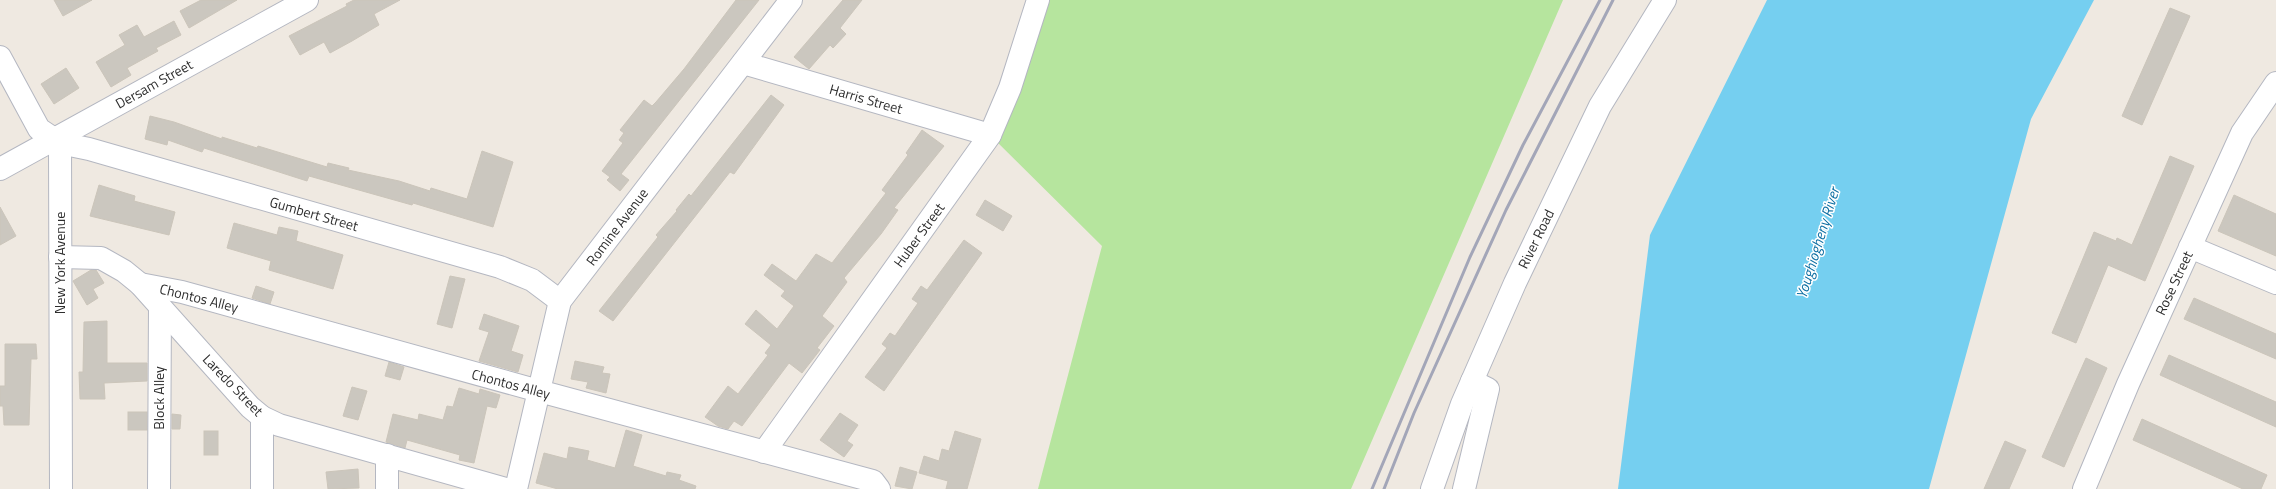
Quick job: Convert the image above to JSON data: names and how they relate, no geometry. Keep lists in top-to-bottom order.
{
  "streets": {
    "street": [
      "Dersam Street",
      "Harris Street",
      "Gumbert Street",
      "Romine Avenue",
      "Huber Street",
      "River Road",
      "New York Avenue",
      "Rose Street",
      "Chontos Alley",
      "Laredo Street",
      "Block Alley"
    ]
  },
  "crossings": [
    ["Dersam Street", "Gumbert Street"],
    ["Dersam Street", "New York Avenue"],
    ["Harris Street", "Romine Avenue"],
    ["Harris Street", "Huber Street"],
    ["Gumbert Street", "Romine Avenue"],
    ["Gumbert Street", "New York Avenue"],
    ["Romine Avenue", "Chontos Alley"],
    ["Huber Street", "Chontos Alley"],
    ["New York Avenue", "Laredo Street"],
    ["Chontos Alley", "Laredo Street"],
    ["Laredo Street", "Block Alley"]
  ],
  "water": ["Youghiogheny River"]
}
